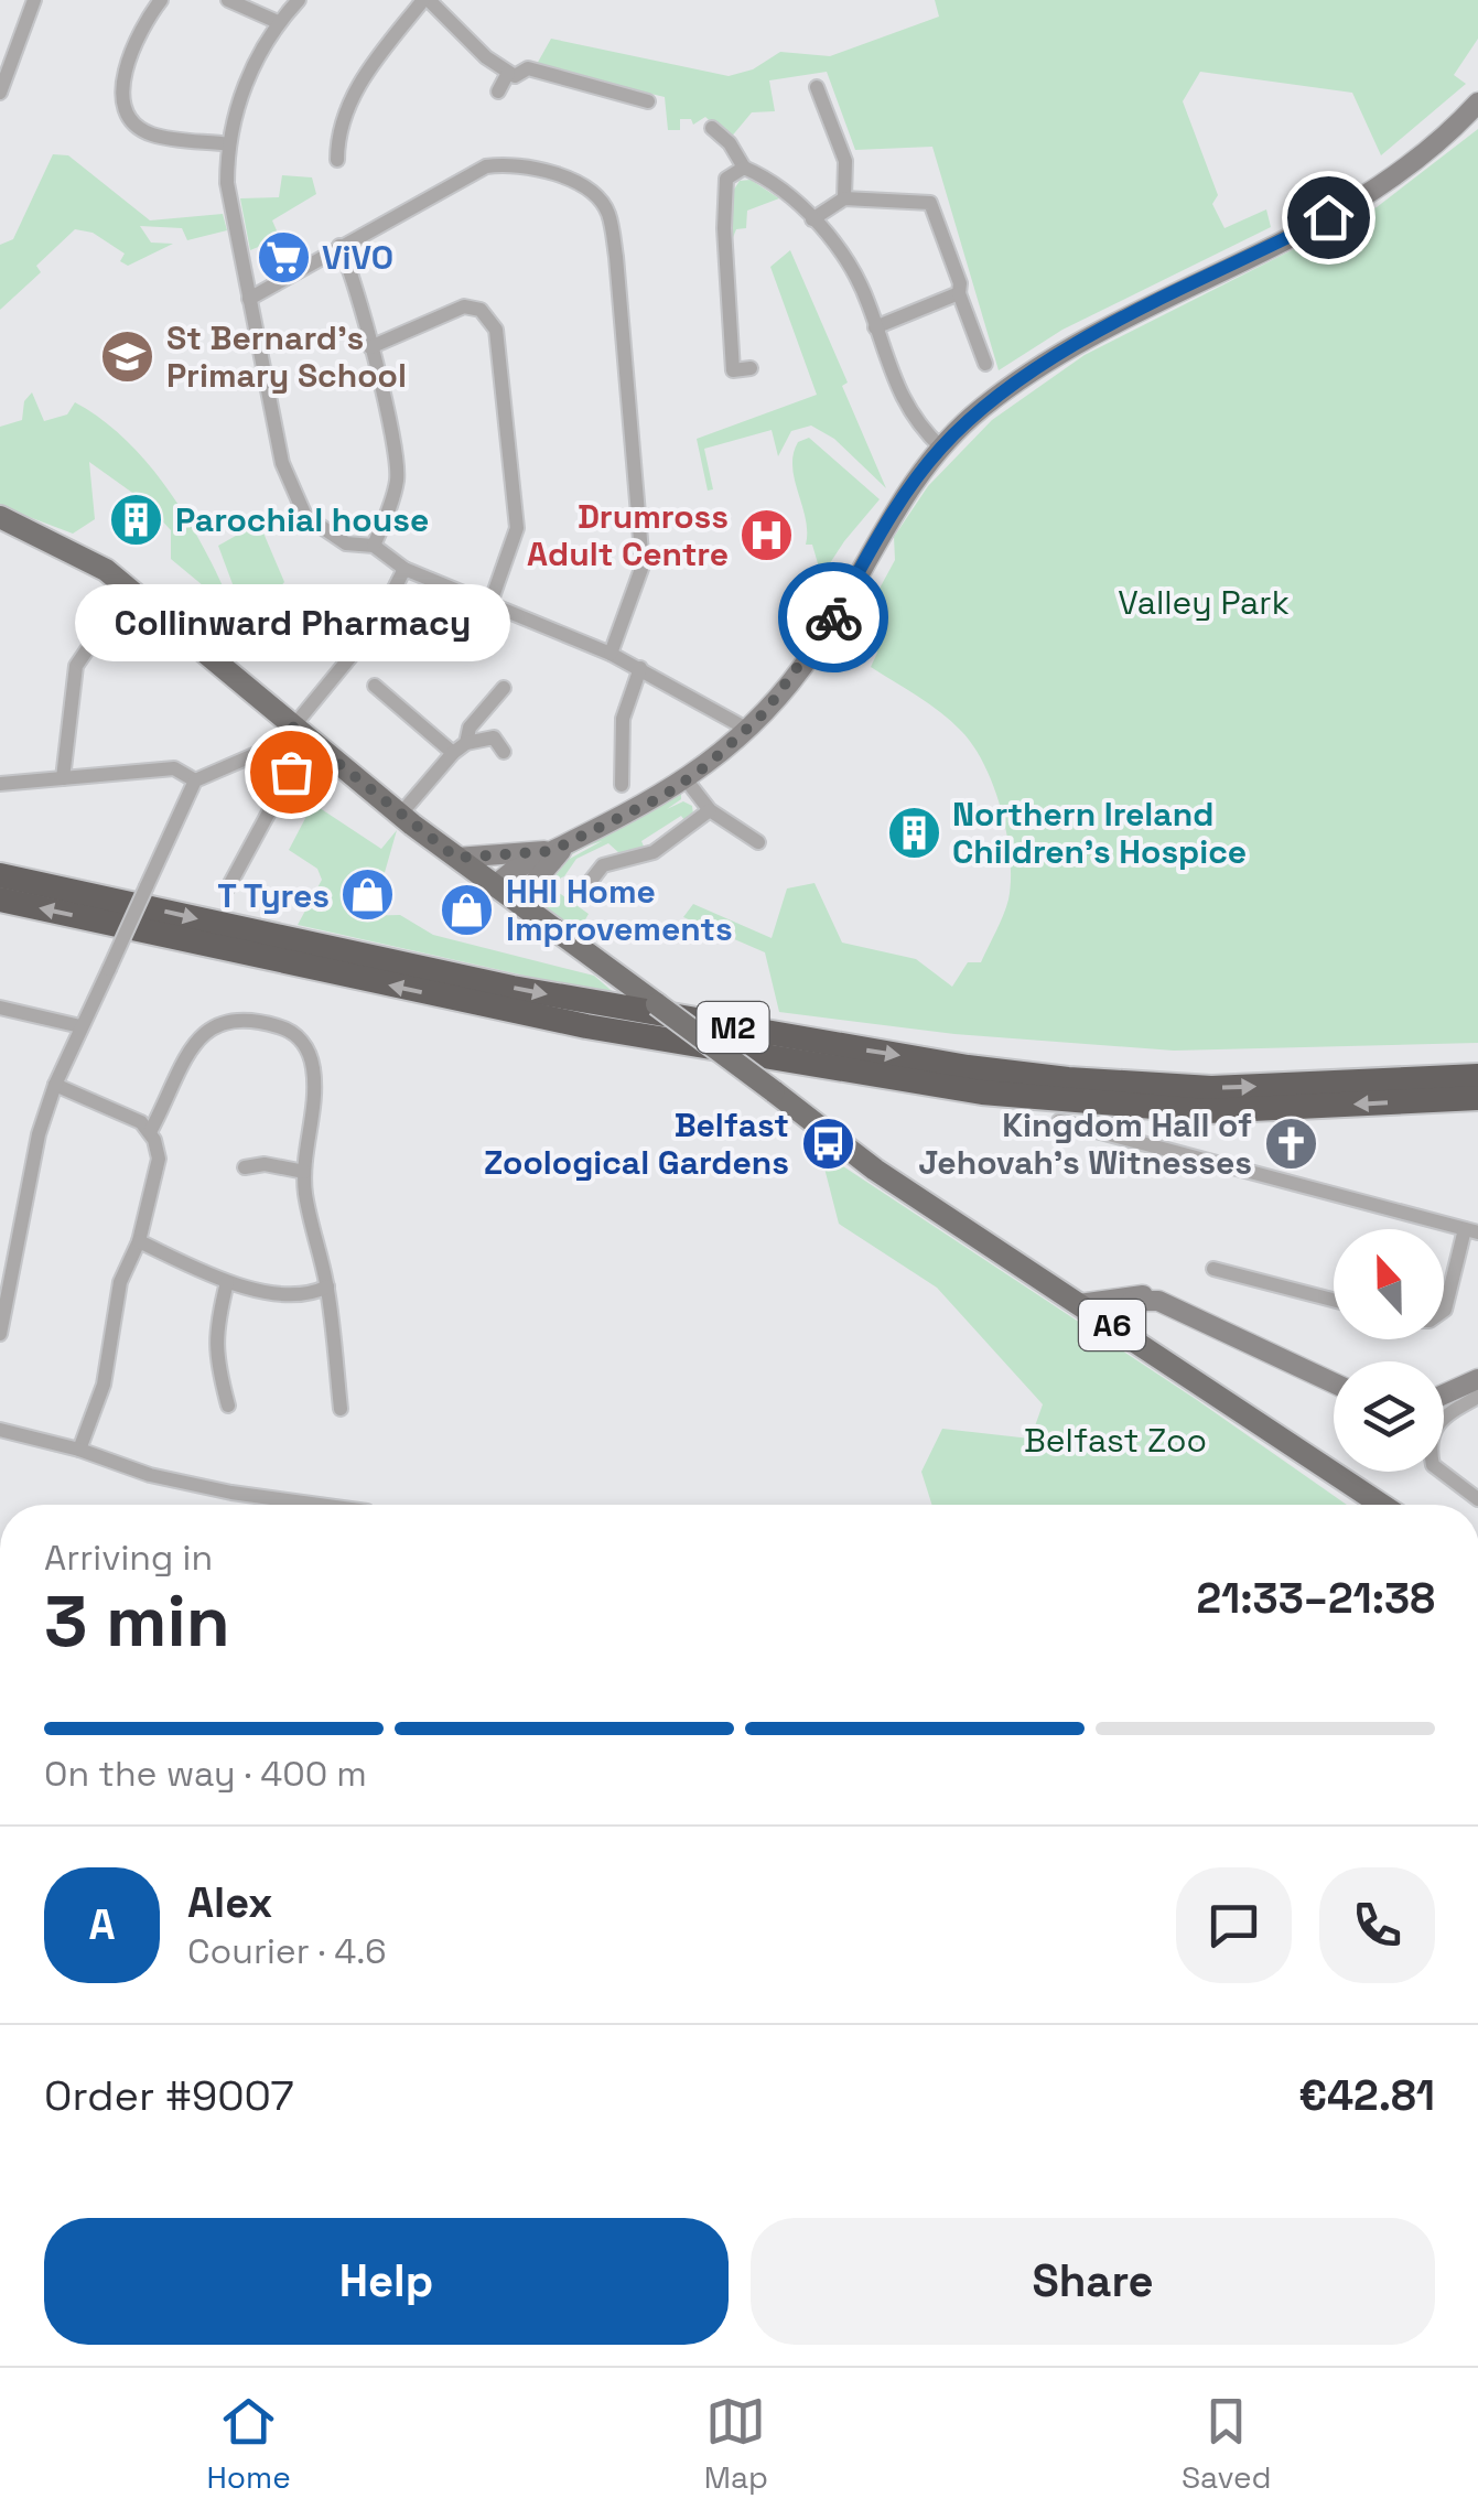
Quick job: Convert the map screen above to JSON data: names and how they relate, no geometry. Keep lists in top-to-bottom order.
{
  "streets": {
    "highway": ["M2"],
    "main road": ["A6"]
  },
  "parks": ["Valley Park", "Belfast Zoo"],
  "places": {
    "supermarket": ["ViVO"],
    "school or university": ["St Bernard's Primary School"],
    "building": ["Parochial house", "Northern Ireland Children's Hospice"],
    "hospital": ["Drumross Adult Centre"],
    "other": ["Collinward Pharmacy"],
    "shop": ["T Tyres", "HHI Home Improvements"],
    "bus stop": ["Belfast Zoological Gardens"],
    "church": ["Kingdom Hall of Jehovah's Witnesses"]
  },
  "north": "top",
  "page": {
    "bubble": "Collinward Pharmacy",
    "heading": ["3 min", "Arriving in", "21:33–21:38"],
    "panel": [
      "Alex",
      "Courier · 4.6",
      "Order #9007",
      "€42.81"
    ],
    "bar": "On the way · 400 m",
    "round": "A",
    "buttons": ["Help", "Share"],
    "tabs": ["Home", "Map", "Saved"]
  }
}
